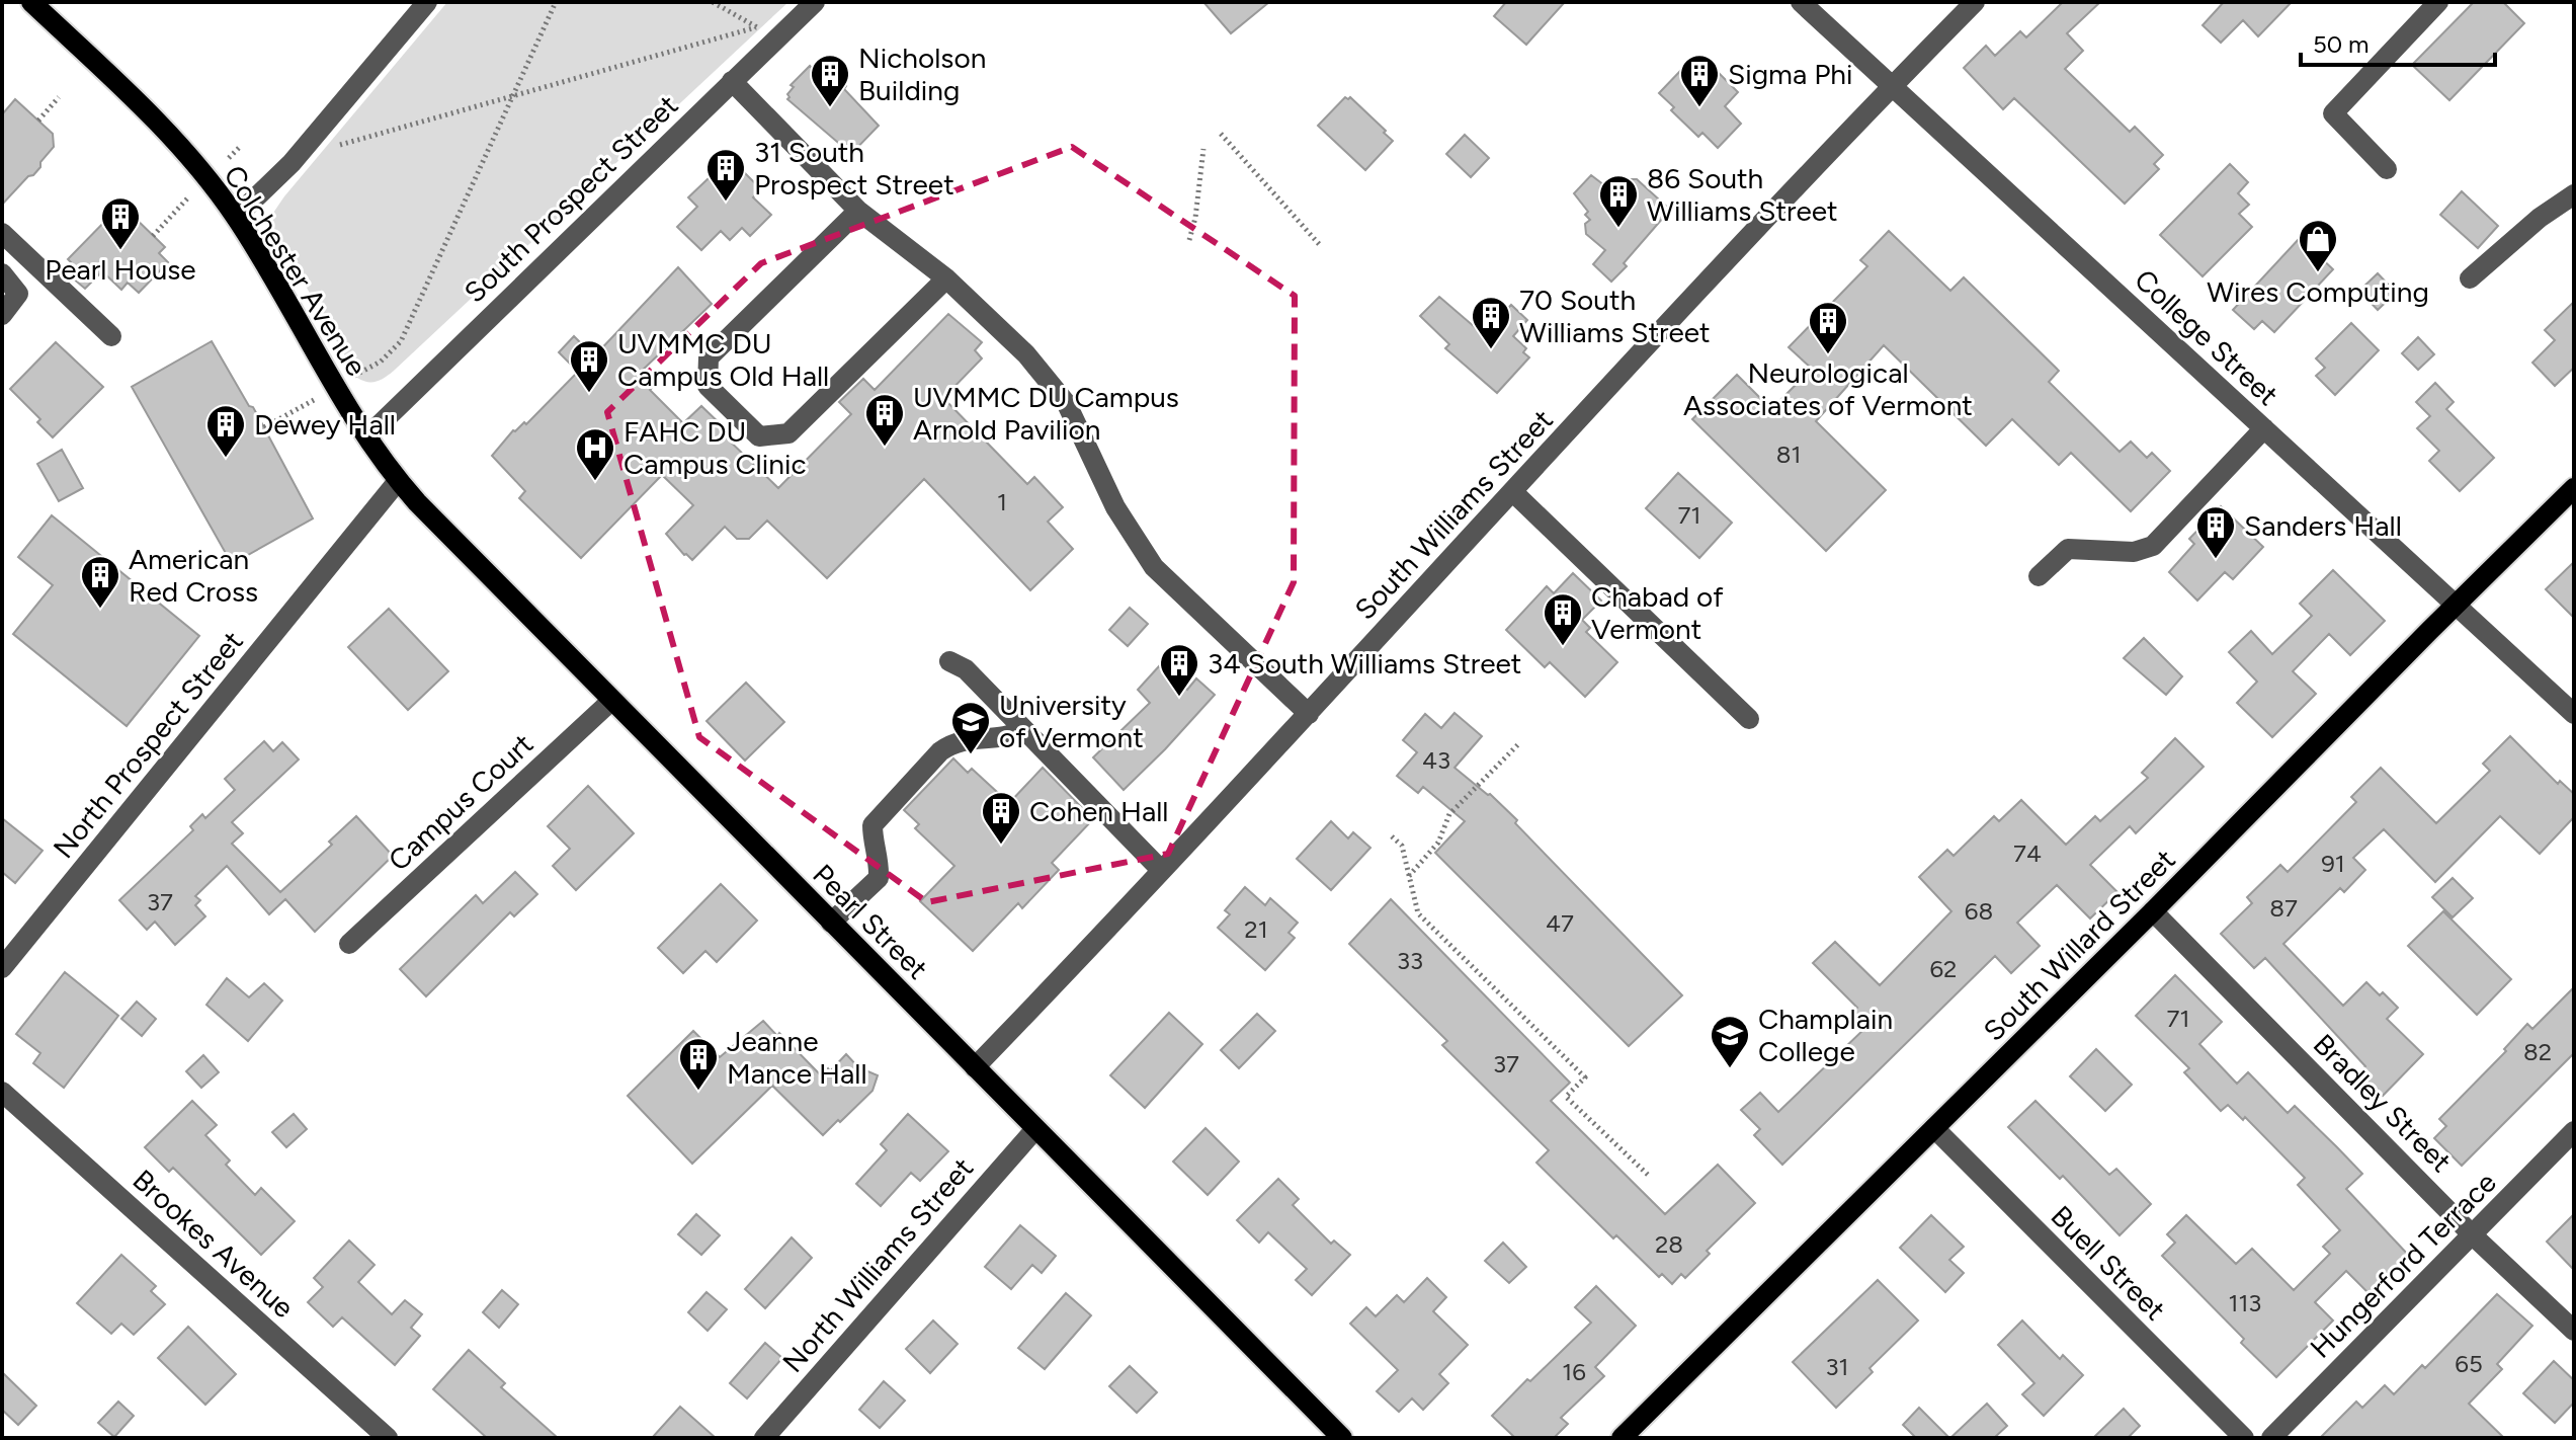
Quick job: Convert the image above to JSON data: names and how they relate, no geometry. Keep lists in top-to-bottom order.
{
  "streets": {
    "main road": ["Colchester Avenue", "Pearl Street", "South Willard Street"],
    "street": [
      "South Prospect Street",
      "College Street",
      "South Williams Street",
      "North Prospect Street",
      "Campus Court",
      "Bradley Street",
      "Brookes Avenue",
      "Buell Street",
      "North Williams Street",
      "Hungerford Terrace"
    ]
  },
  "crossings": [
    ["South Prospect Street", "Colchester Avenue"],
    ["South Prospect Street", "Pearl Street"],
    ["Colchester Avenue", "Pearl Street"],
    ["College Street", "South Williams Street"],
    ["College Street", "South Willard Street"],
    ["South Williams Street", "Pearl Street"],
    ["North Prospect Street", "Pearl Street"],
    ["Campus Court", "Pearl Street"],
    ["Pearl Street", "North Williams Street"],
    ["South Willard Street", "Bradley Street"],
    ["South Willard Street", "Buell Street"],
    ["Bradley Street", "Hungerford Terrace"]
  ],
  "places": {
    "building": [
      "Nicholson Building",
      "Sigma Phi",
      "31 South Prospect Street",
      "86 South Williams Street",
      "Pearl House",
      "70 South Williams Street",
      "Neurological Associates of Vermont",
      "UVMMC DU Campus Old Hall",
      "UVMMC DU Campus Arnold Pavilion",
      "Dewey Hall",
      "Sanders Hall",
      "American Red Cross",
      "Chabad of Vermont",
      "34 South Williams Street",
      "Cohen Hall",
      "Jeanne Mance Hall"
    ],
    "shop": ["Wires Computing"],
    "hospital": ["FAHC DU Campus Clinic"],
    "school or university": ["University of Vermont", "Champlain College"]
  },
  "house_numbers": [
    "81",
    "1",
    "71",
    "43",
    "74",
    "91",
    "37",
    "87",
    "68",
    "47",
    "21",
    "33",
    "62",
    "71",
    "82",
    "37",
    "28",
    "113",
    "65",
    "31",
    "16"
  ],
  "scale_bar": "50 m"
}
